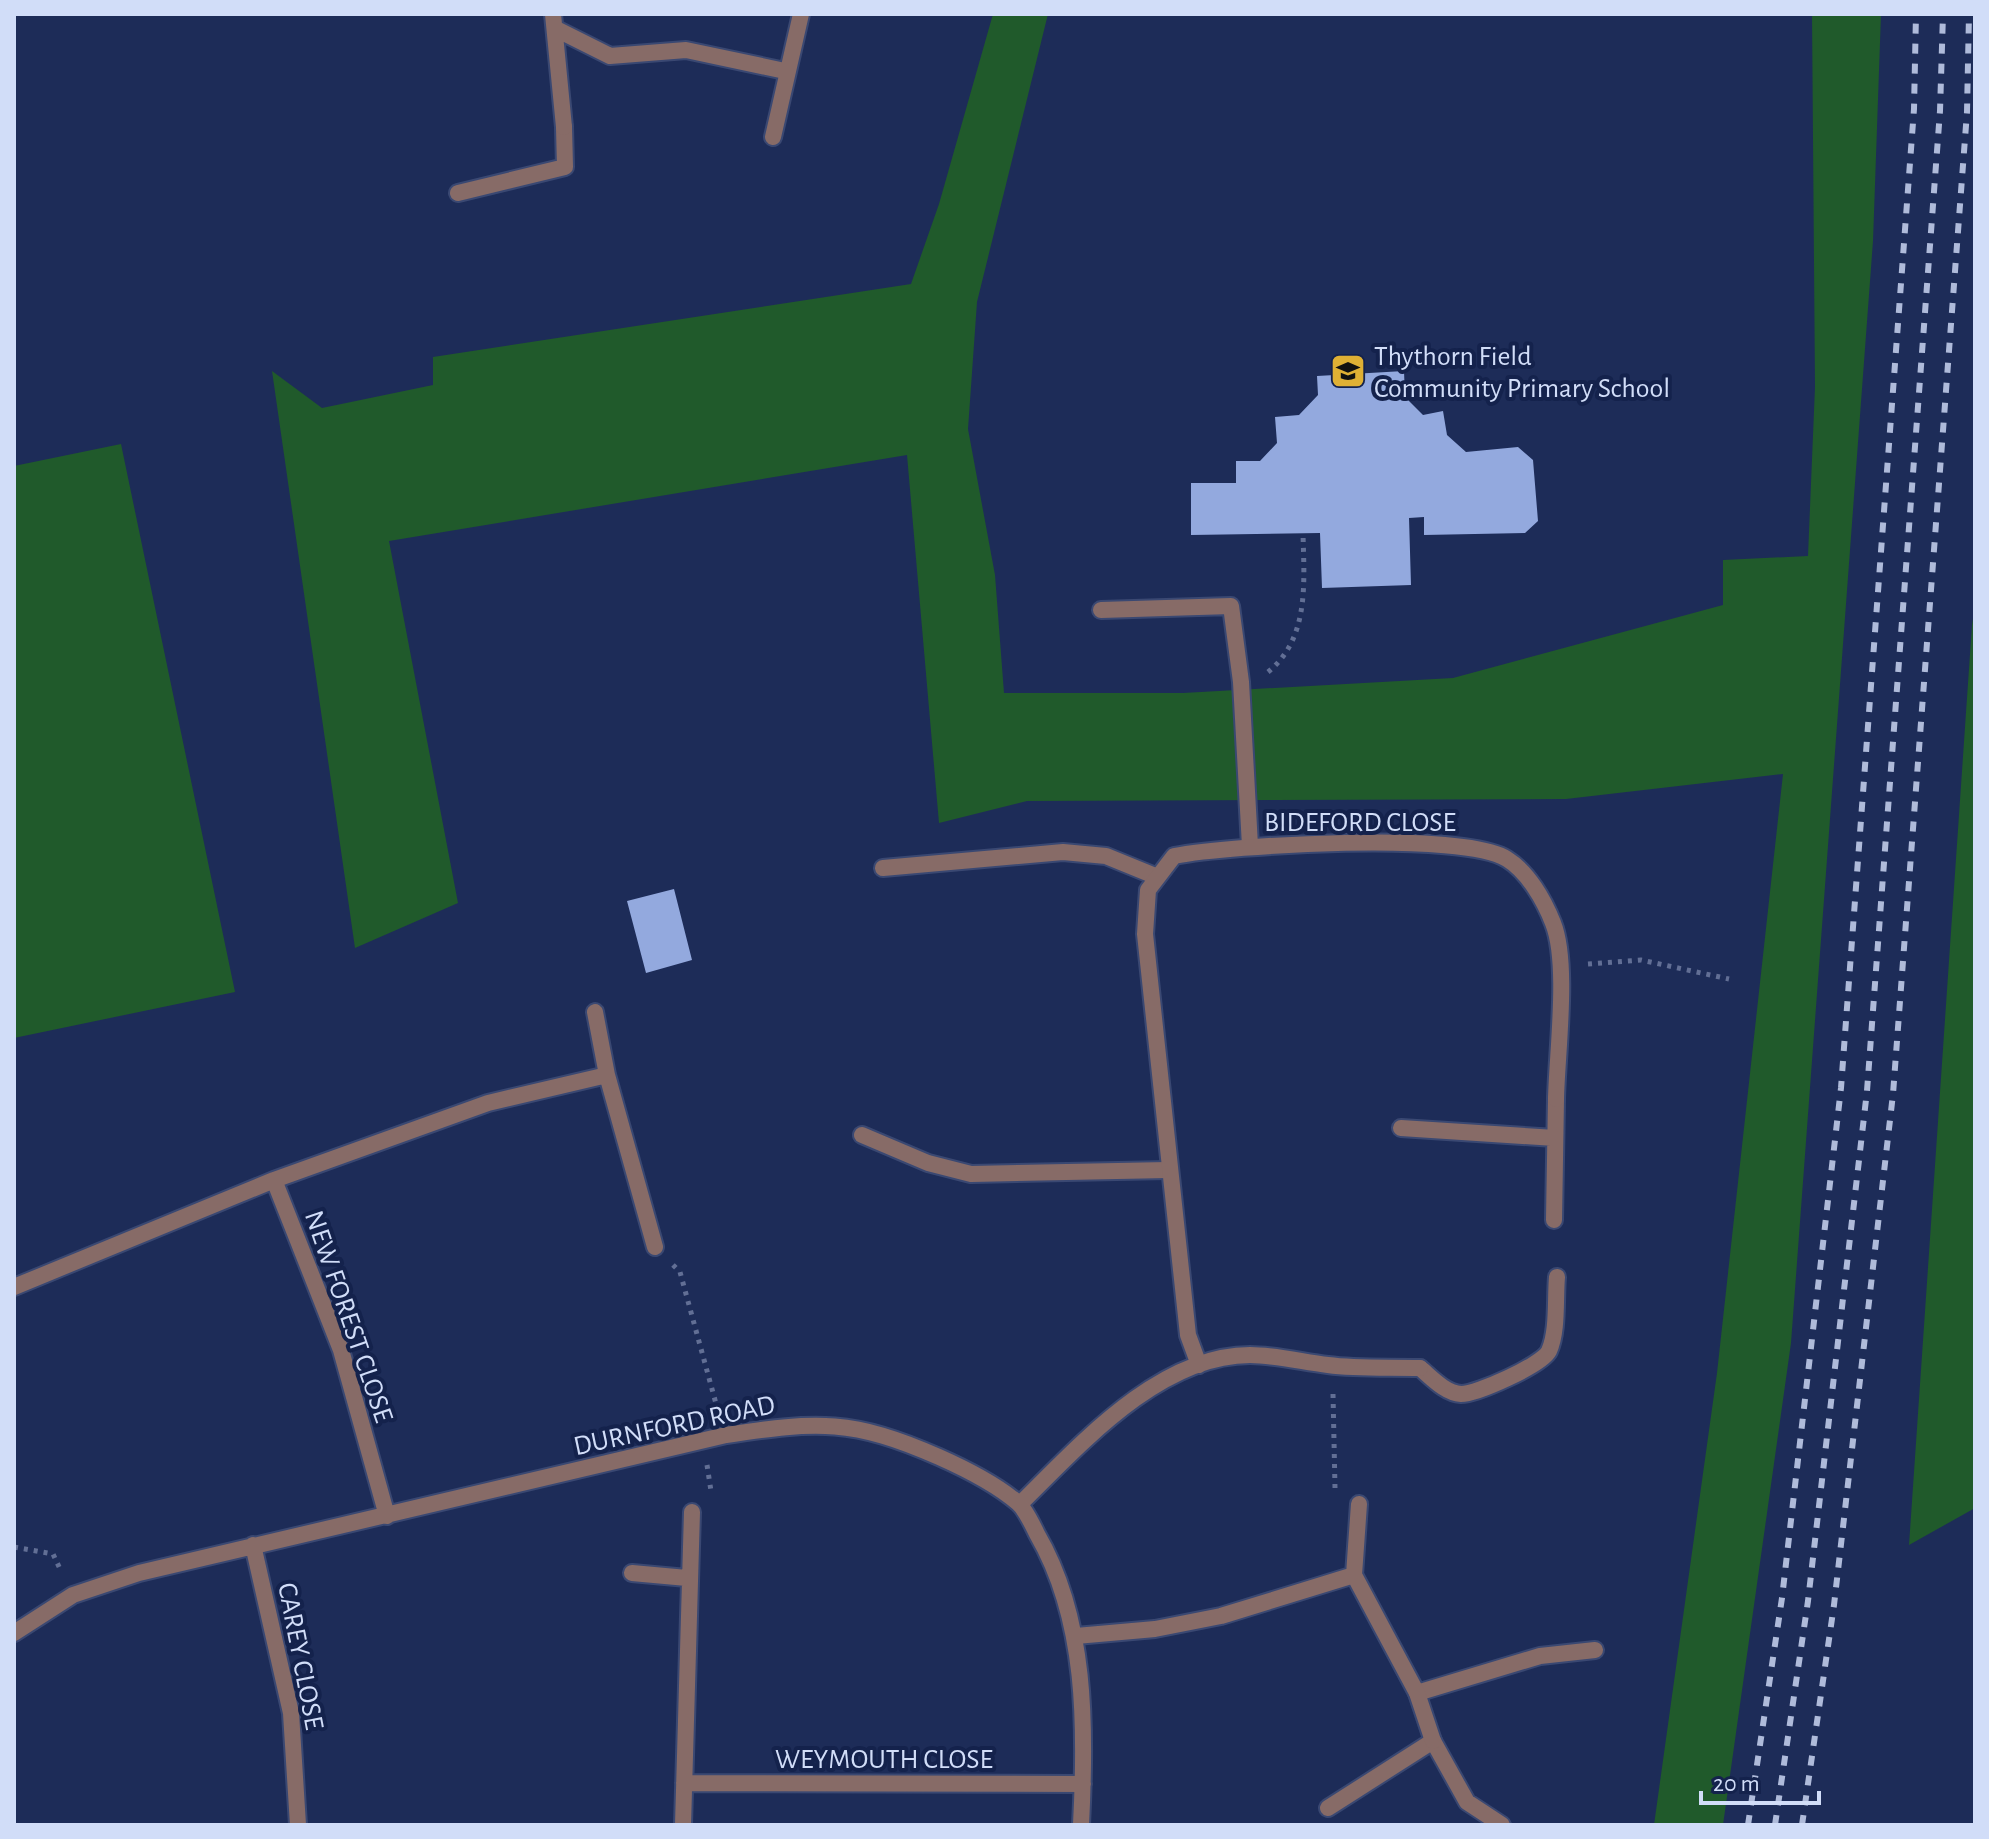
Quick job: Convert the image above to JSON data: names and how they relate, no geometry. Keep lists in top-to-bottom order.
{
  "streets": {
    "street": [
      "BIDEFORD CLOSE",
      "NEW FOREST CLOSE",
      "DURNFORD ROAD",
      "CAREY CLOSE",
      "WEYMOUTH CLOSE"
    ]
  },
  "crossings": [
    ["NEW FOREST CLOSE", "DURNFORD ROAD"],
    ["DURNFORD ROAD", "CAREY CLOSE"],
    ["DURNFORD ROAD", "WEYMOUTH CLOSE"]
  ],
  "places": {
    "school or university": ["Thythorn Field Community Primary School"]
  },
  "scale_bar": "20 m"
}
